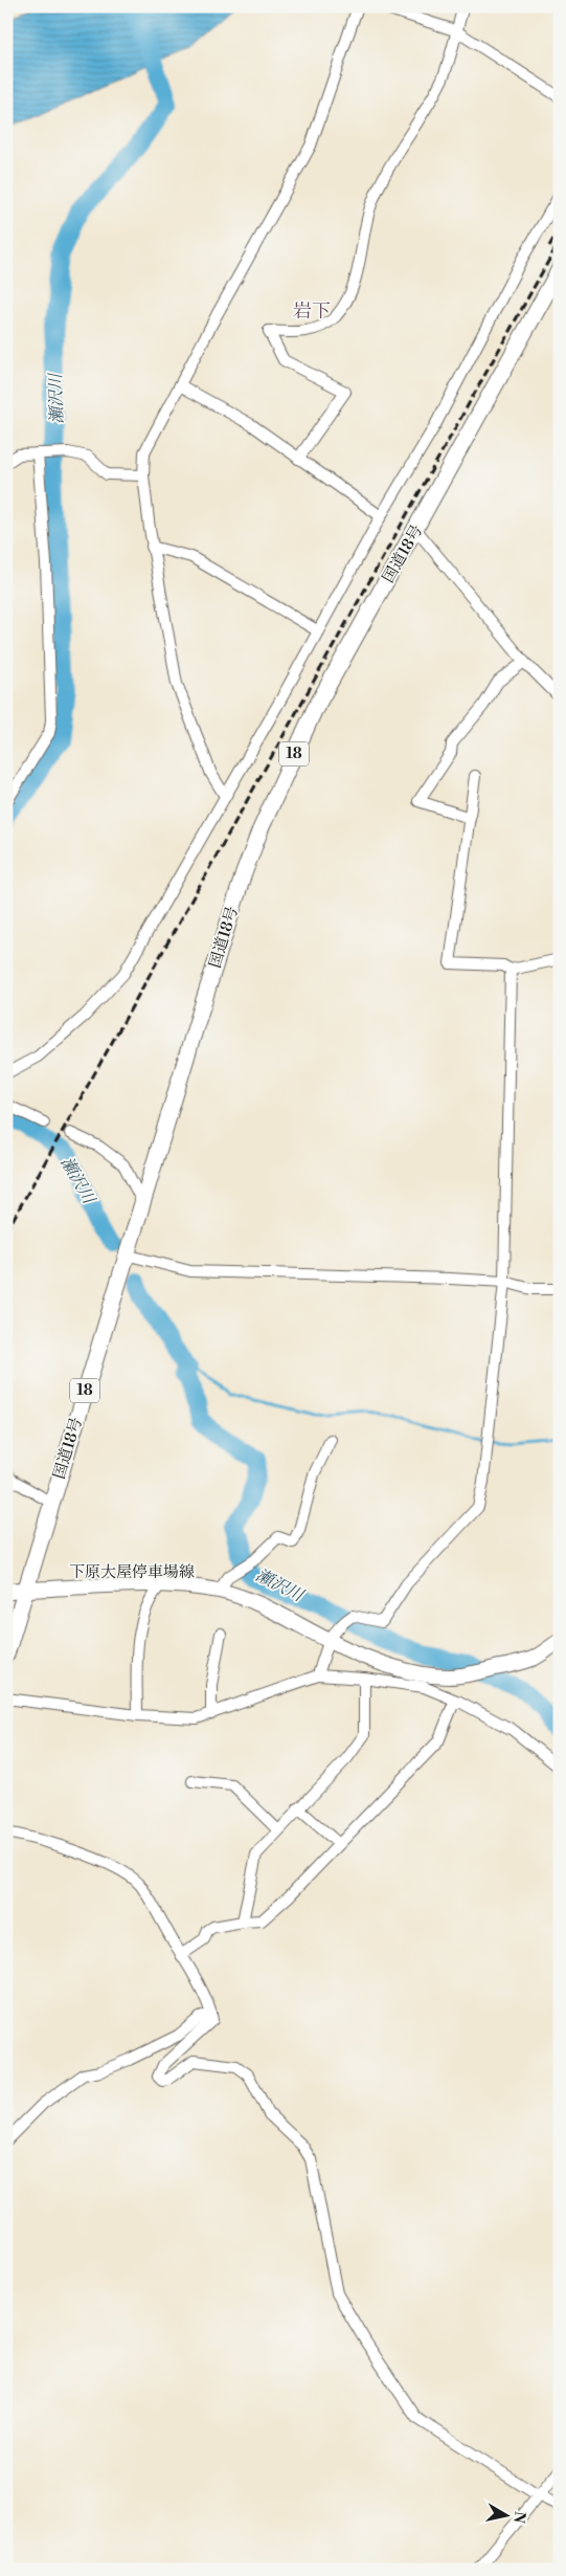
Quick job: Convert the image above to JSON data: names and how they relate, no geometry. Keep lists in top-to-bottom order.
{
  "streets": {
    "highway": ["国道18号", "18"],
    "main road": ["下原大屋停車場線"]
  },
  "crossings": [
    ["国道18号", "下原大屋停車場線"]
  ],
  "districts": ["岩下"],
  "water": ["瀬沢川"],
  "north": "right"
}
